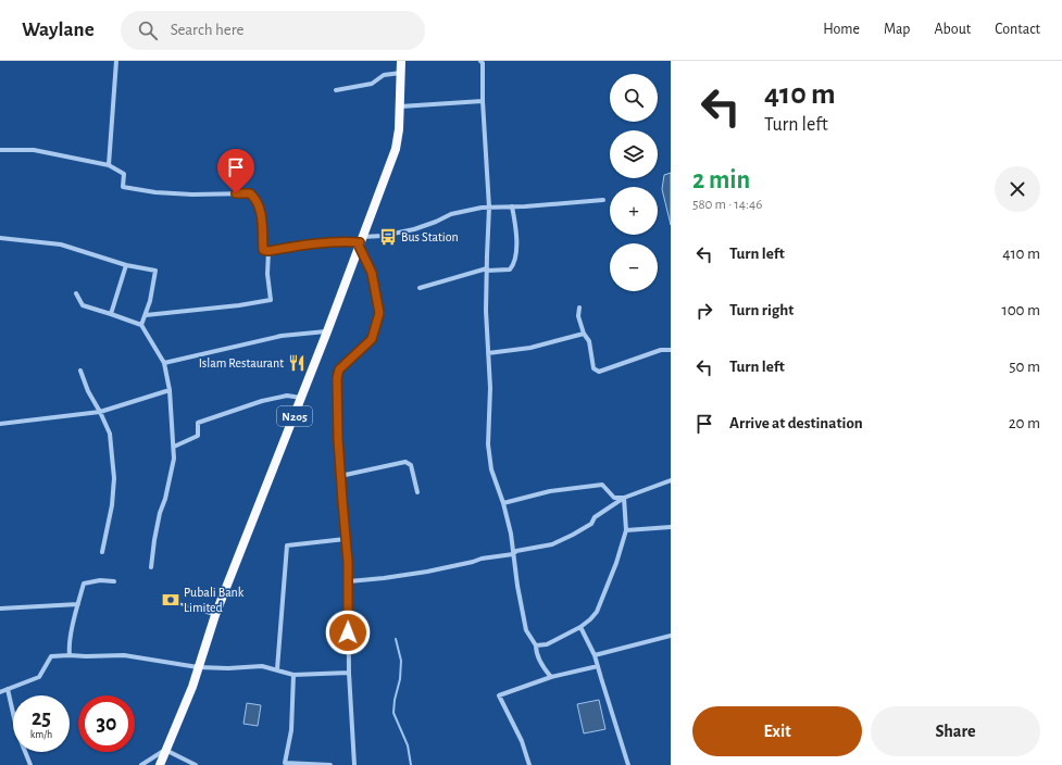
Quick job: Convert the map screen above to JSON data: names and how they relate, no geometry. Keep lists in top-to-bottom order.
{
  "streets": {
    "highway": ["N205"]
  },
  "places": {
    "bus stop": ["Bus Station"],
    "restaurant": ["Islam Restaurant"],
    "bank": ["Pubali Bank Limited"]
  },
  "page": {
    "header": "Waylane",
    "search": "Search here",
    "nav": [
      "Home",
      "Map",
      "About",
      "Contact"
    ],
    "turn": ["410 m", "Turn left"],
    "map_buttons": ["+", "−"],
    "heading": ["2 min", "580 m · 14:46"],
    "list": [
      {
        "name": "Turn left",
        "value": "410 m"
      },
      {
        "name": "Turn right",
        "value": "100 m"
      },
      {
        "name": "Turn left",
        "value": "50 m"
      },
      {
        "name": "Arrive at destination",
        "value": "20 m"
      }
    ],
    "speed": "25 km/h",
    "limit": "30",
    "buttons": ["Exit", "Share"]
  }
}
